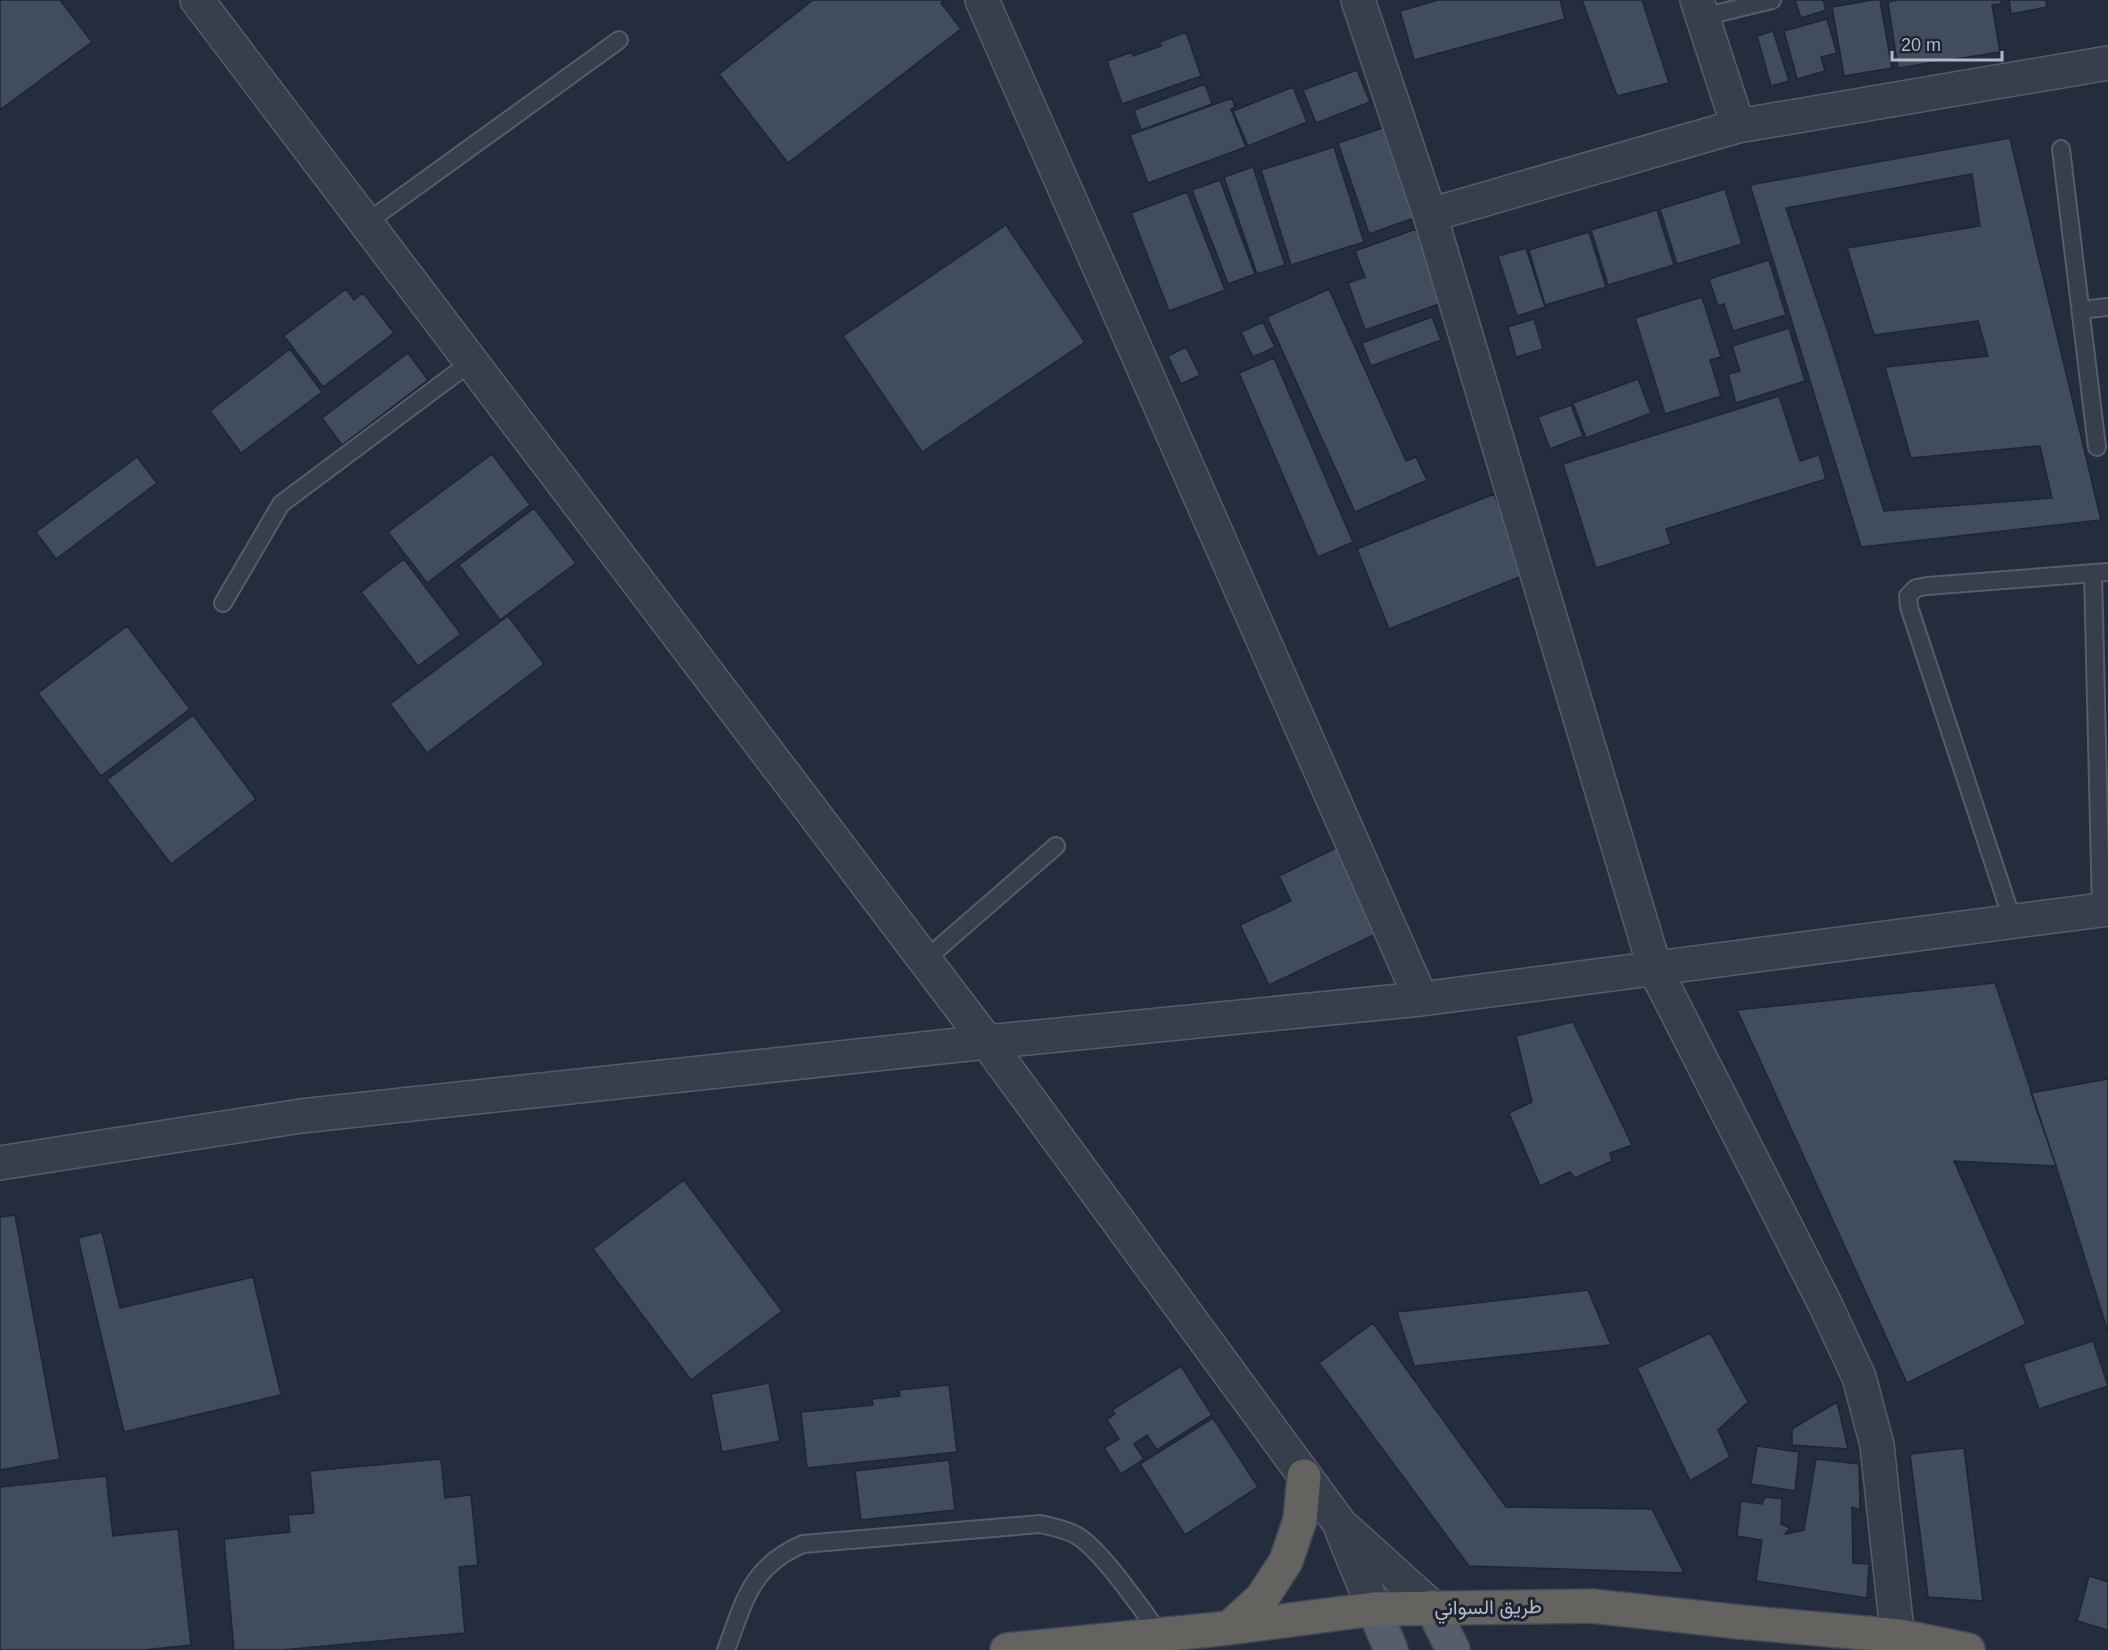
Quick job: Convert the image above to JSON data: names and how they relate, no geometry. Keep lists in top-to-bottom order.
{
  "streets": {
    "highway": ["طريق السواني"]
  },
  "scale_bar": "20 m"
}
